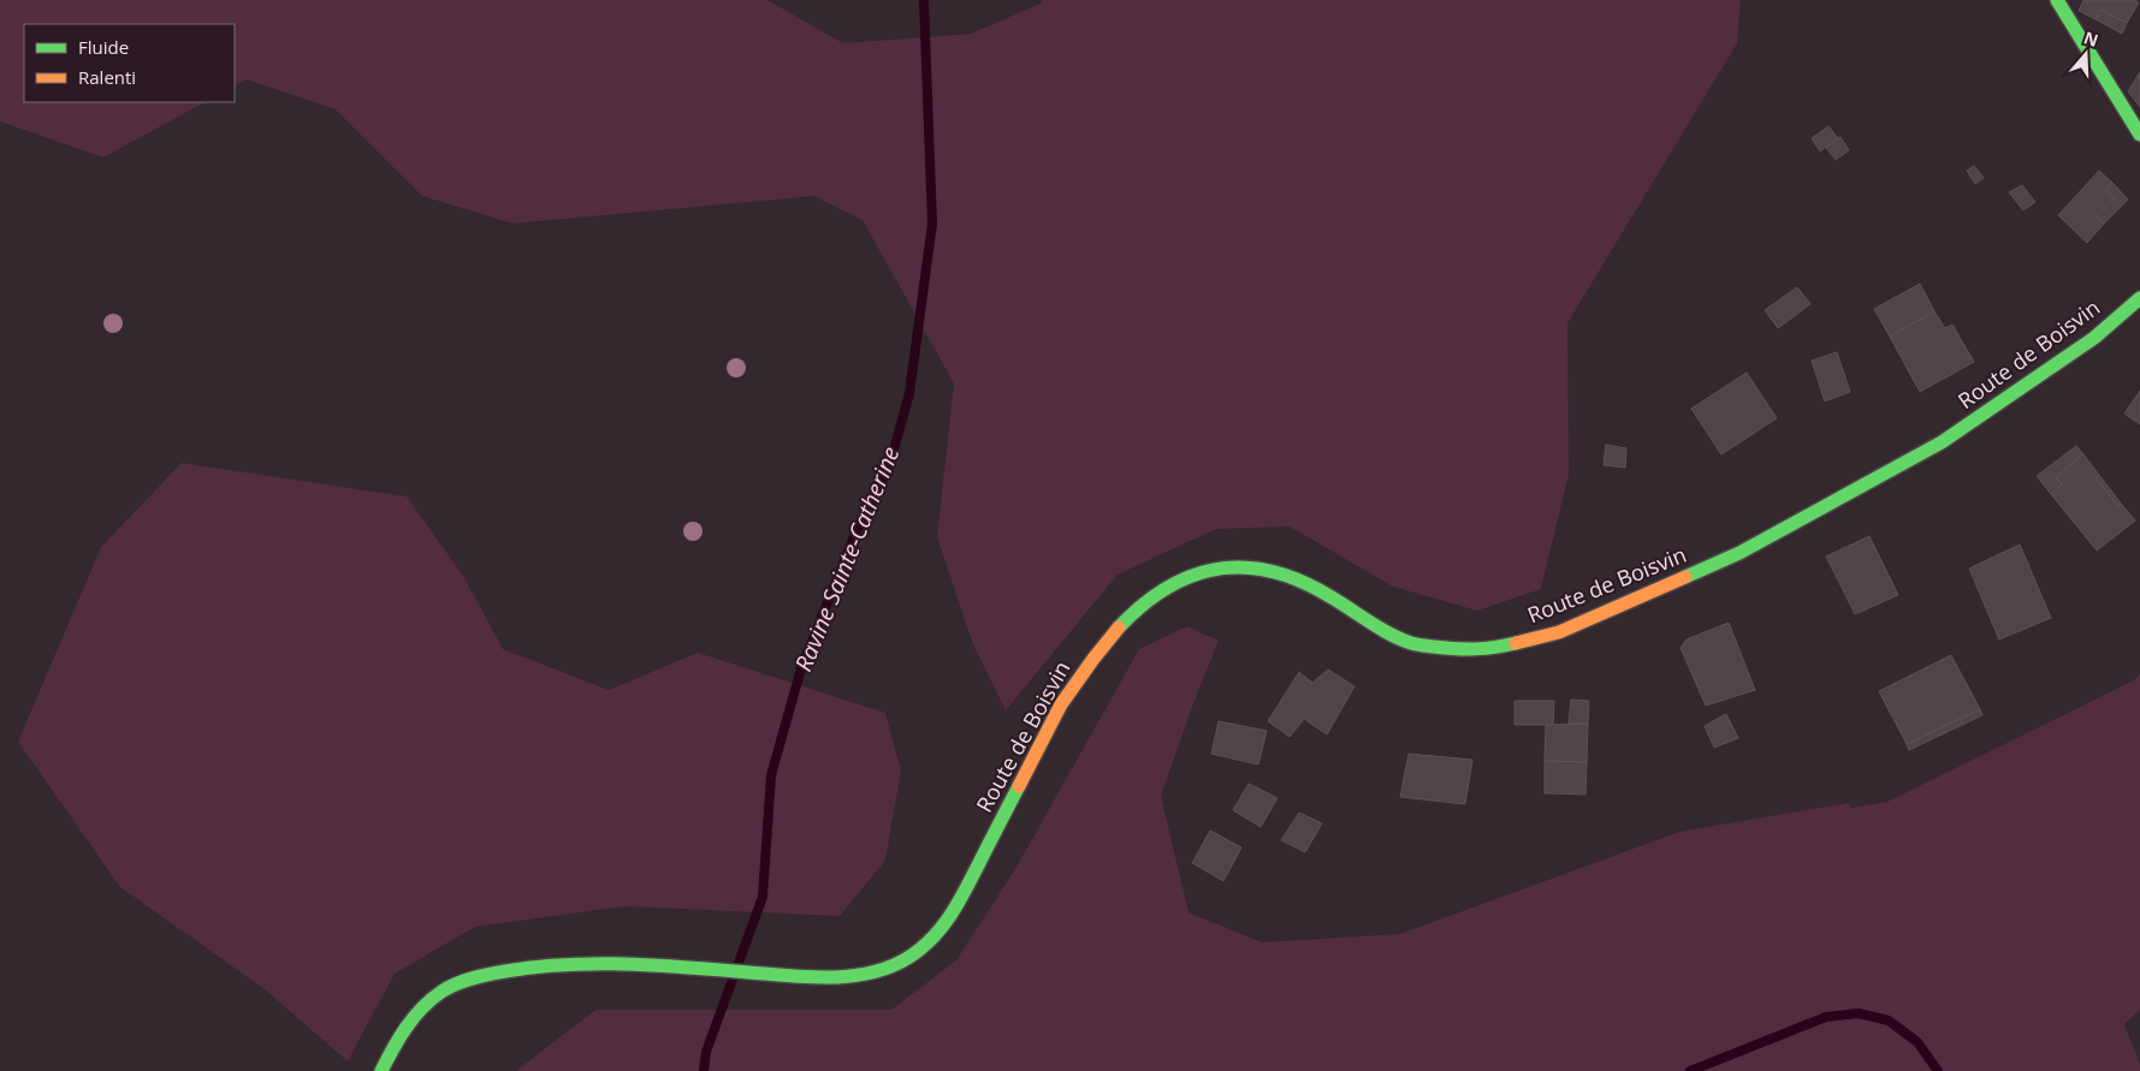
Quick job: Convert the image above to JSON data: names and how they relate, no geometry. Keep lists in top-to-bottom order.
{
  "streets": {
    "main road": ["Route de Boisvin"]
  },
  "water": ["Ravine Sainte-Catherine"],
  "legend": ["Fluide", "Ralenti"],
  "north": "top"
}
